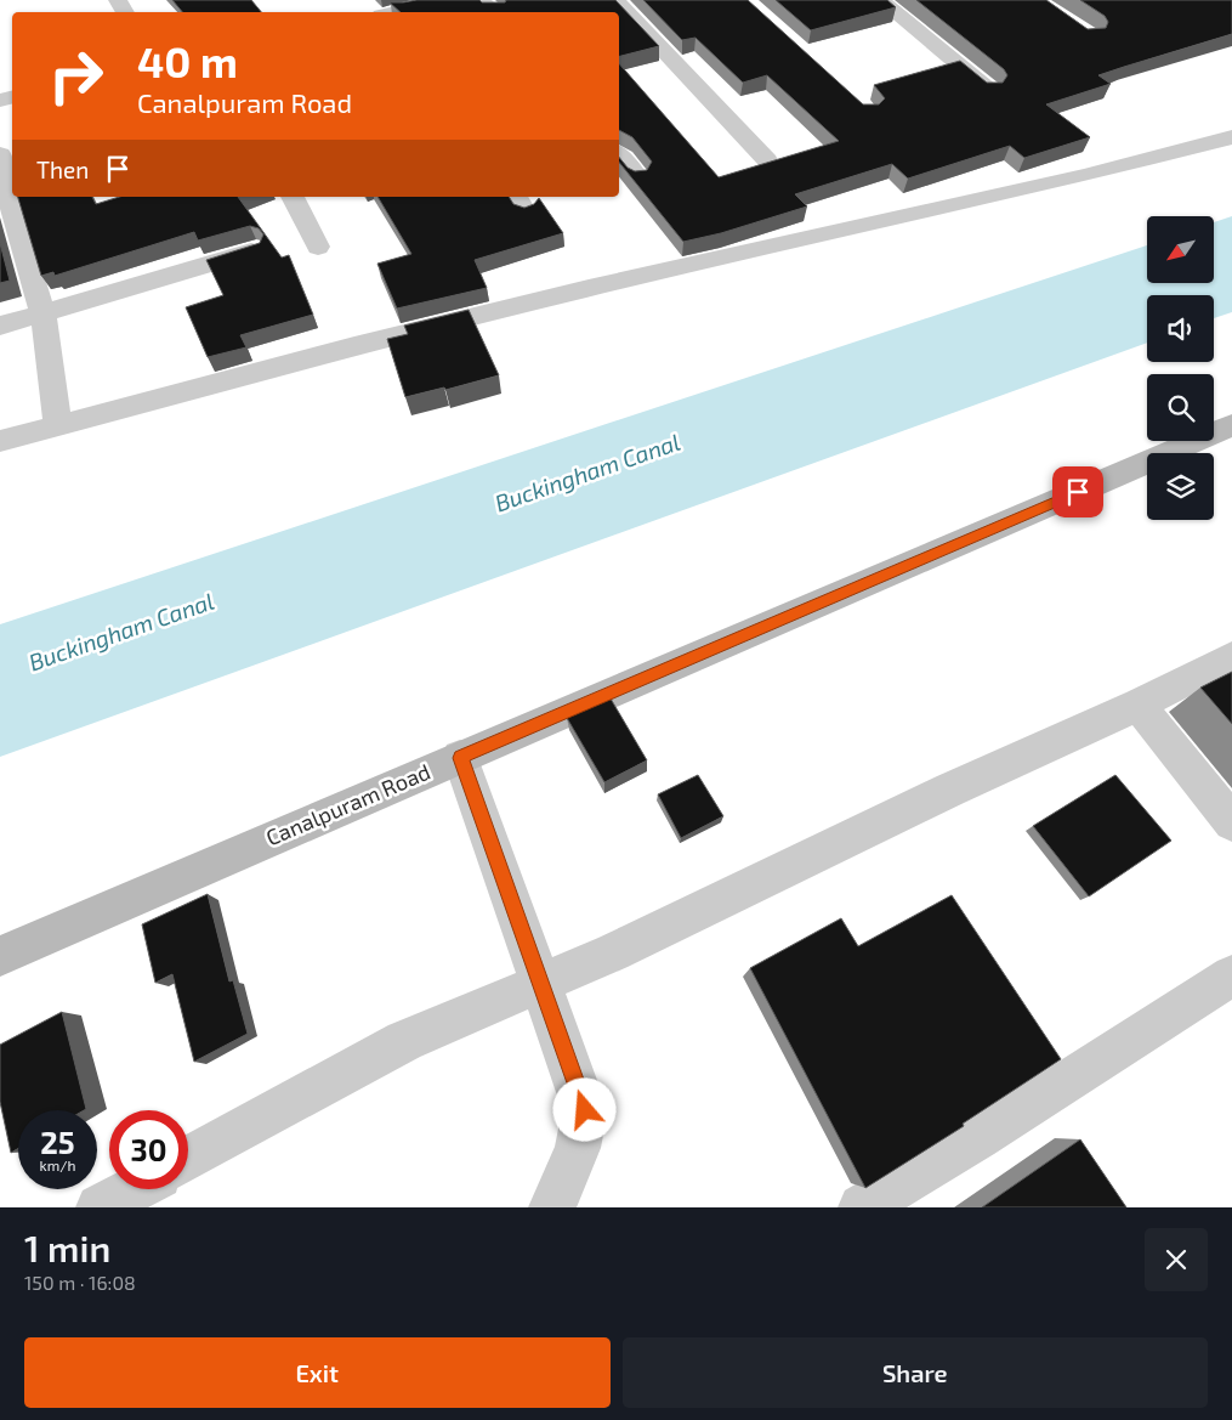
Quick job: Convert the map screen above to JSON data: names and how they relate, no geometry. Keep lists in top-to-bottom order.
{
  "streets": {
    "street": ["Canalpuram Road"]
  },
  "water": ["Buckingham Canal"],
  "north": "bottom left",
  "page": {
    "turn": ["40 m", "Canalpuram Road"],
    "then": "Then",
    "speed": "25 km/h",
    "limit": "30",
    "heading": ["1 min", "150 m · 16:08"],
    "buttons": ["Exit", "Share"]
  }
}
